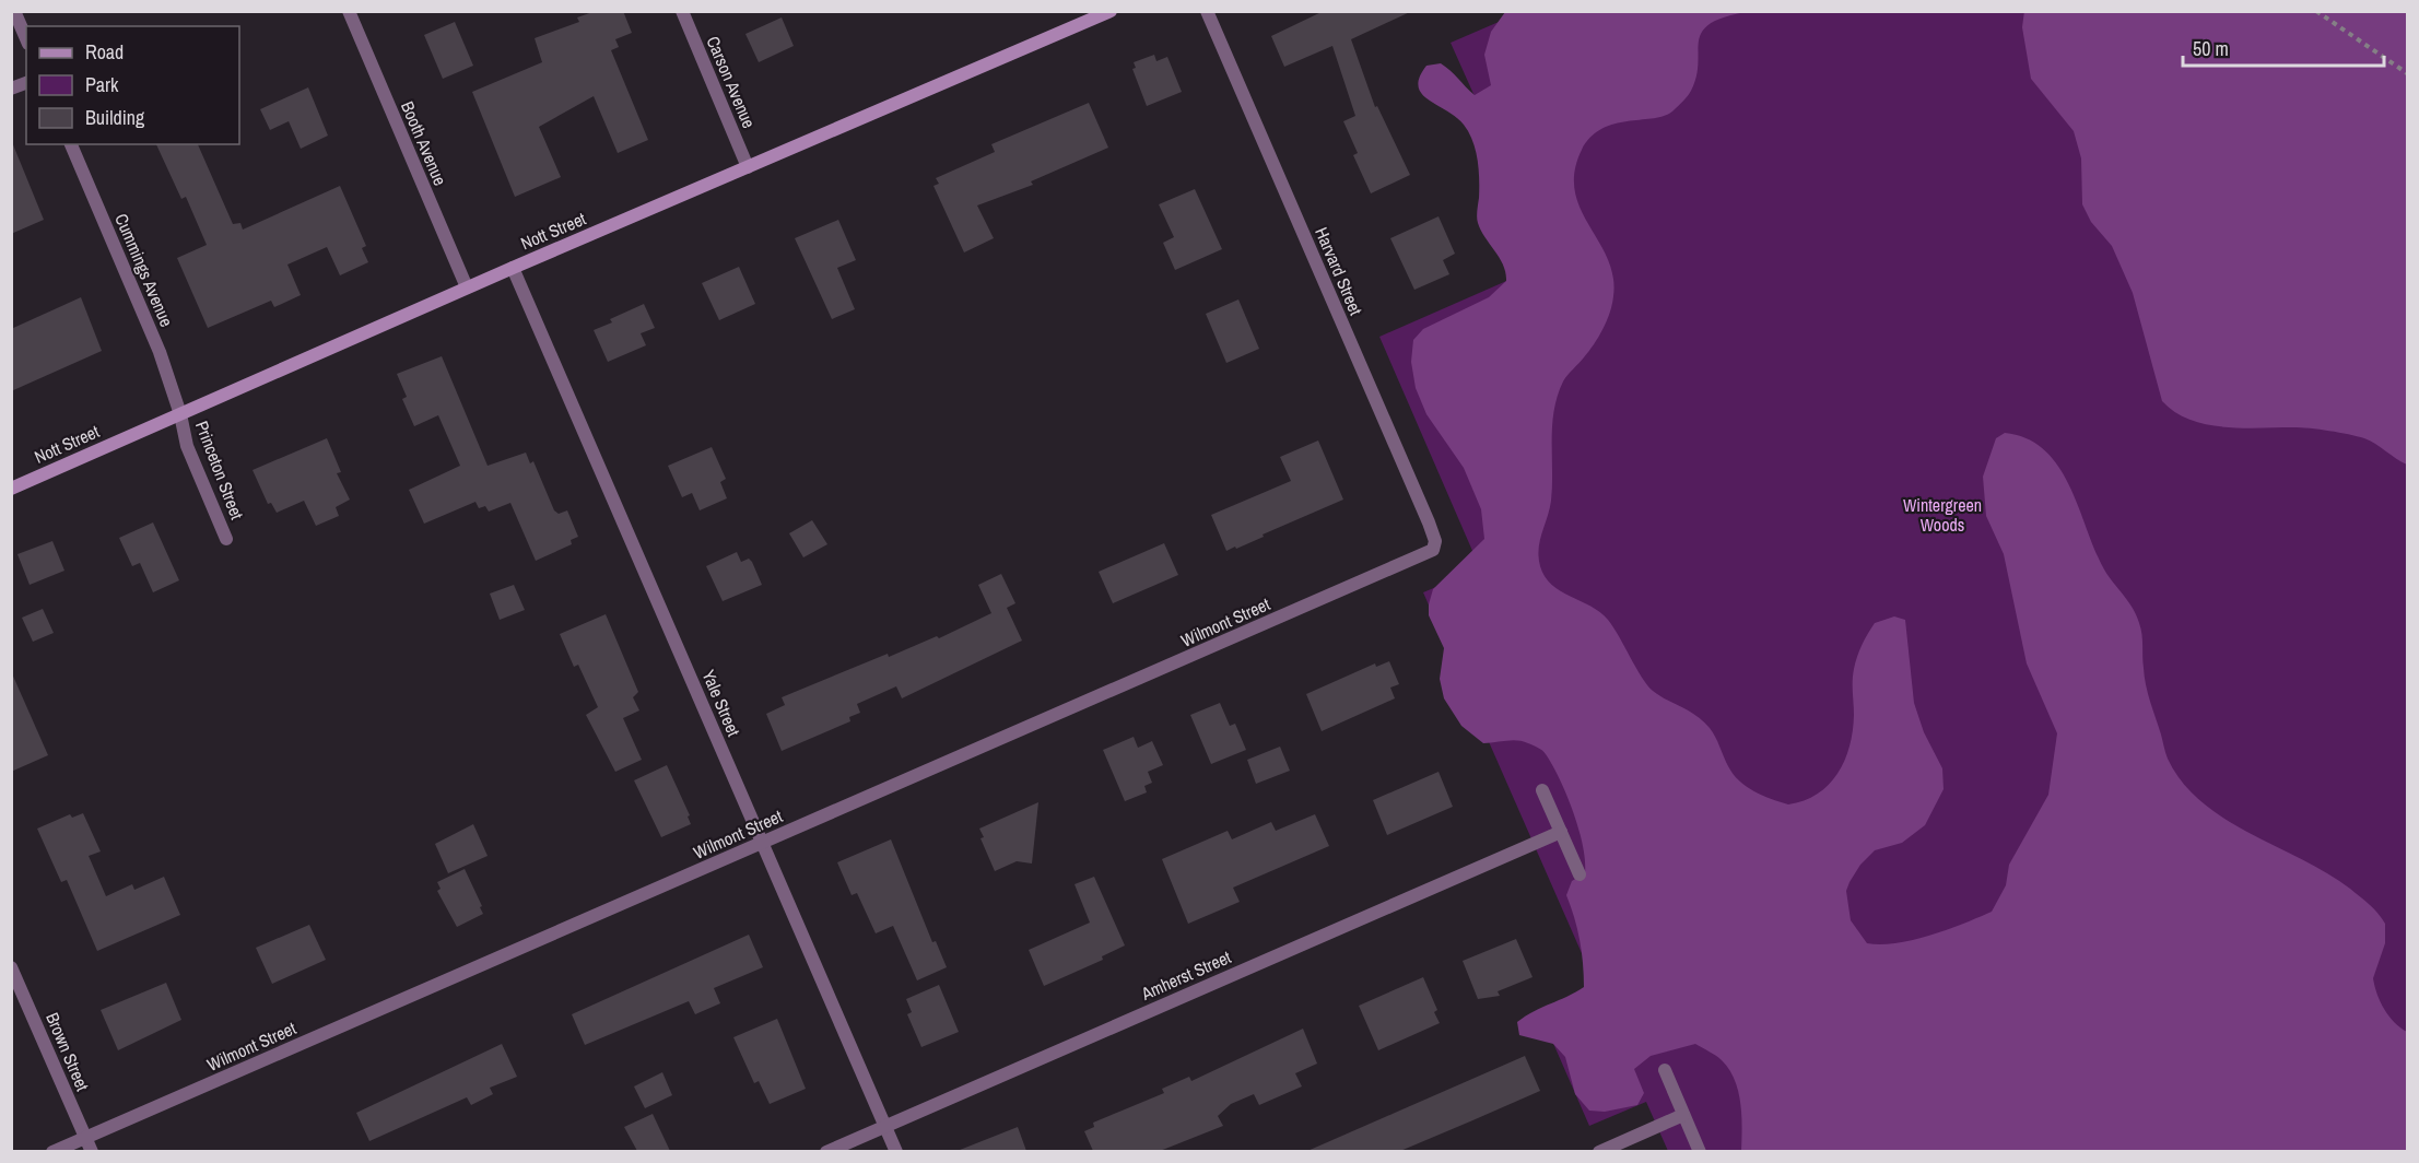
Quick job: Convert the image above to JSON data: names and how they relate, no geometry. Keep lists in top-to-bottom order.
{
  "streets": {
    "street": [
      "Carson Avenue",
      "Booth Avenue",
      "Nott Street",
      "Cummings Avenue",
      "Harvard Street",
      "Princeton Street",
      "Wilmont Street",
      "Yale Street",
      "Amherst Street",
      "Brown Street"
    ]
  },
  "crossings": [
    ["Carson Avenue", "Nott Street"],
    ["Booth Avenue", "Nott Street"],
    ["Nott Street", "Cummings Avenue"],
    ["Nott Street", "Princeton Street"],
    ["Nott Street", "Yale Street"],
    ["Cummings Avenue", "Princeton Street"],
    ["Harvard Street", "Wilmont Street"],
    ["Wilmont Street", "Yale Street"],
    ["Wilmont Street", "Brown Street"],
    ["Yale Street", "Amherst Street"]
  ],
  "parks": ["Wintergreen Woods"],
  "legend": ["Road", "Park", "Building"],
  "scale_bar": "50 m"
}
